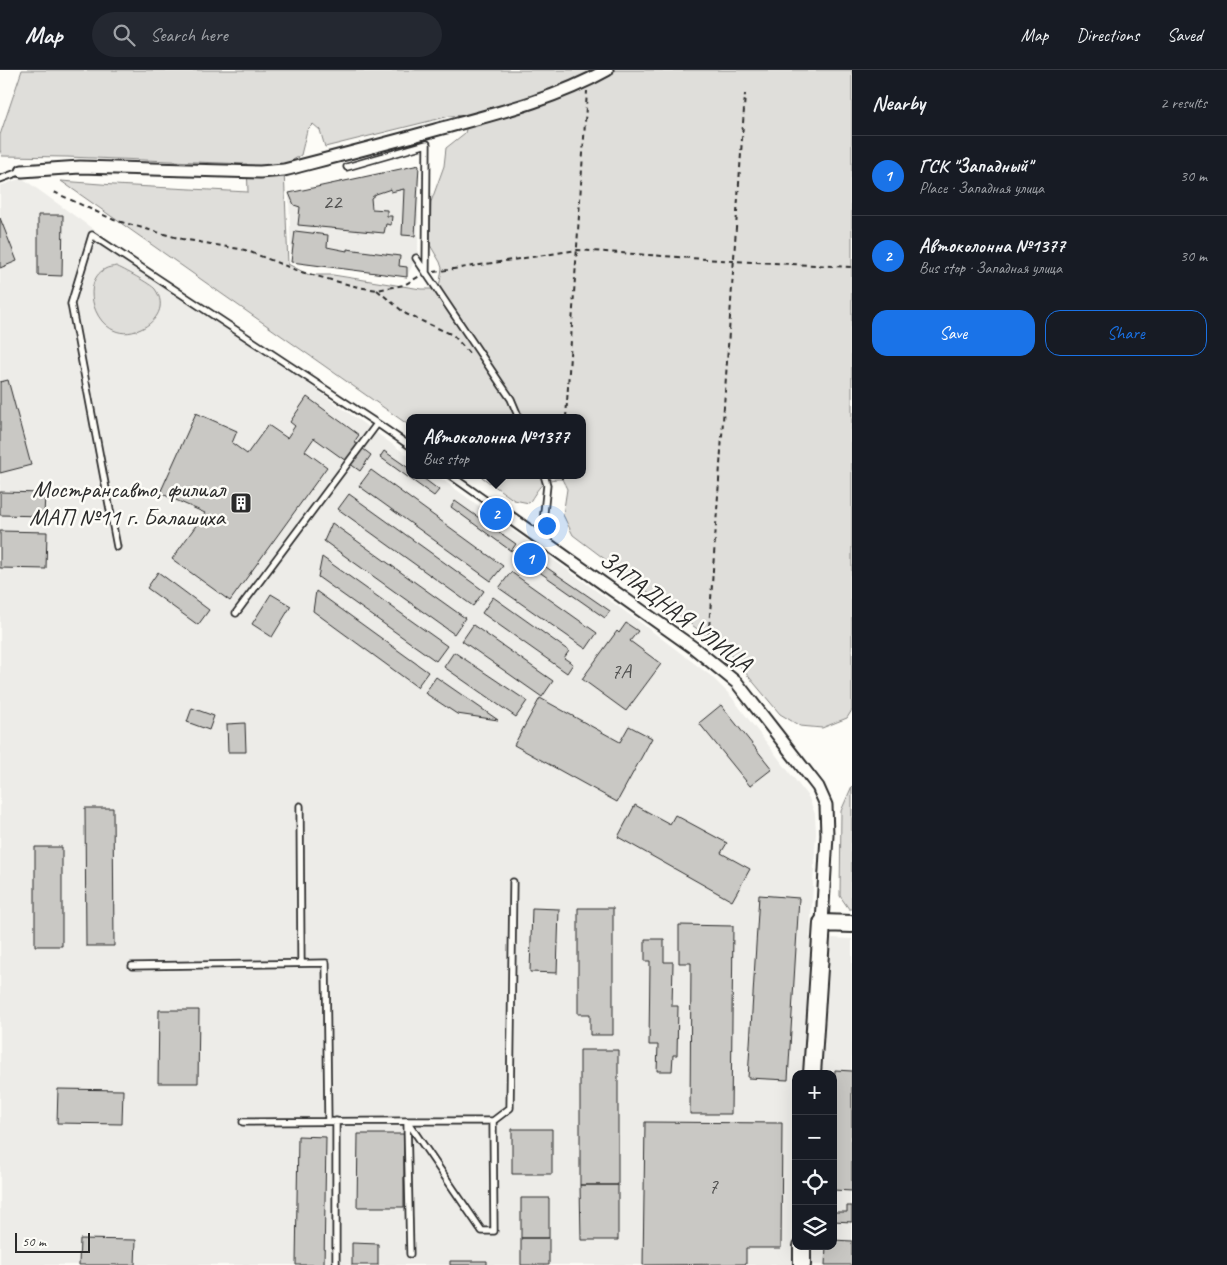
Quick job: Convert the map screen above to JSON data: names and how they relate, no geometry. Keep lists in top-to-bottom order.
{
  "streets": {
    "street": ["ЗАПАДНАЯ УЛИЦА"]
  },
  "places": {
    "building": ["Мострансавто, филиал МАП №11 г. Балашиха"]
  },
  "house_numbers": ["22", "7А", "7"],
  "scale_bar": "50 m",
  "page": {
    "header": "Map",
    "search": "Search here",
    "nav": ["Map", "Directions", "Saved"],
    "heading": ["Nearby", "2 results"],
    "list": [
      {
        "mark": "1",
        "name": "ГСК \"Западный\"",
        "note": "Place · Западная улица",
        "value": "30 m"
      },
      {
        "mark": "2",
        "name": "Автоколонна №1377",
        "note": "Bus stop · Западная улица",
        "value": "30 m"
      }
    ],
    "buttons": ["Save", "Share"],
    "popup": ["Автоколонна №1377", "Bus stop"],
    "pins": ["2", "1"],
    "map_buttons": ["+", "−"],
    "scale": "50 m"
  }
}
